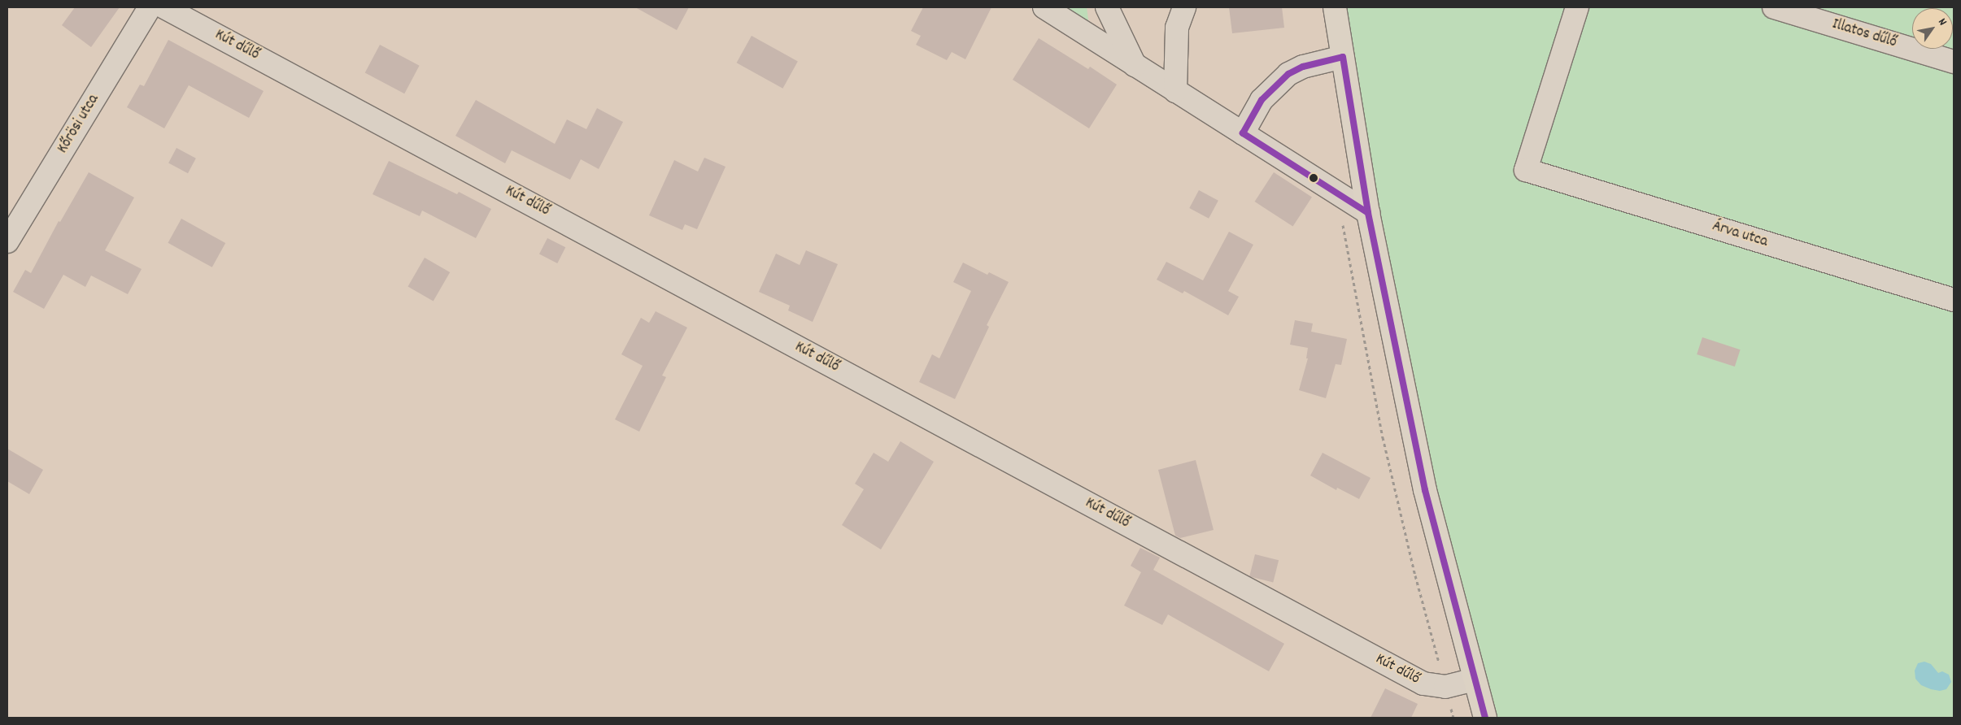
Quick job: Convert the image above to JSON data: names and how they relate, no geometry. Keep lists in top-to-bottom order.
{
  "streets": {
    "street": [
      "Illatos dűlő",
      "Kút dűlő",
      "Kőrösi utca",
      "Árva utca"
    ]
  },
  "north": "top right"
}
